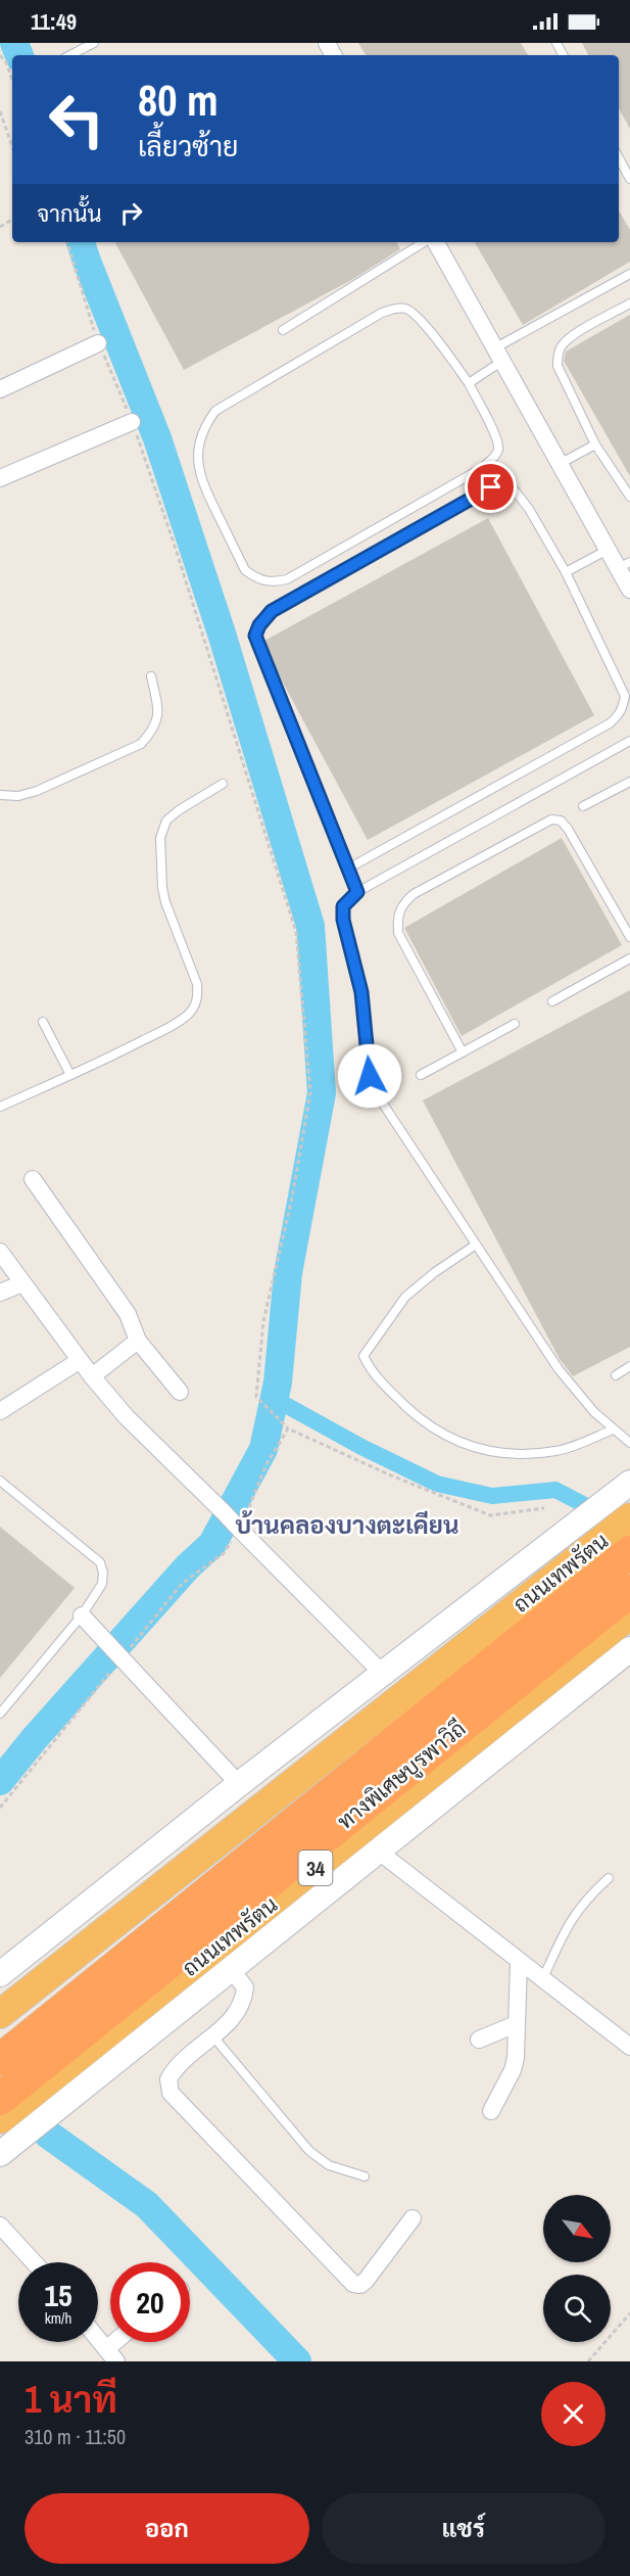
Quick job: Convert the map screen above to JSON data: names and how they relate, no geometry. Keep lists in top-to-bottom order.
{
  "streets": {
    "highway": ["ถนนเทพรัตน", "ทางพิเศษบูรพาวิถี", "34"]
  },
  "districts": ["บ้านคลองบางตะเคียน"],
  "north": "bottom right",
  "page": {
    "status": "11:49",
    "turn": ["80 m", "เลี้ยวซ้าย"],
    "then": "จากนั้น",
    "speed": "15 km/h",
    "limit": "20",
    "heading": ["1 นาที", "310 m · 11:50"],
    "buttons": ["ออก", "แชร์"]
  }
}
